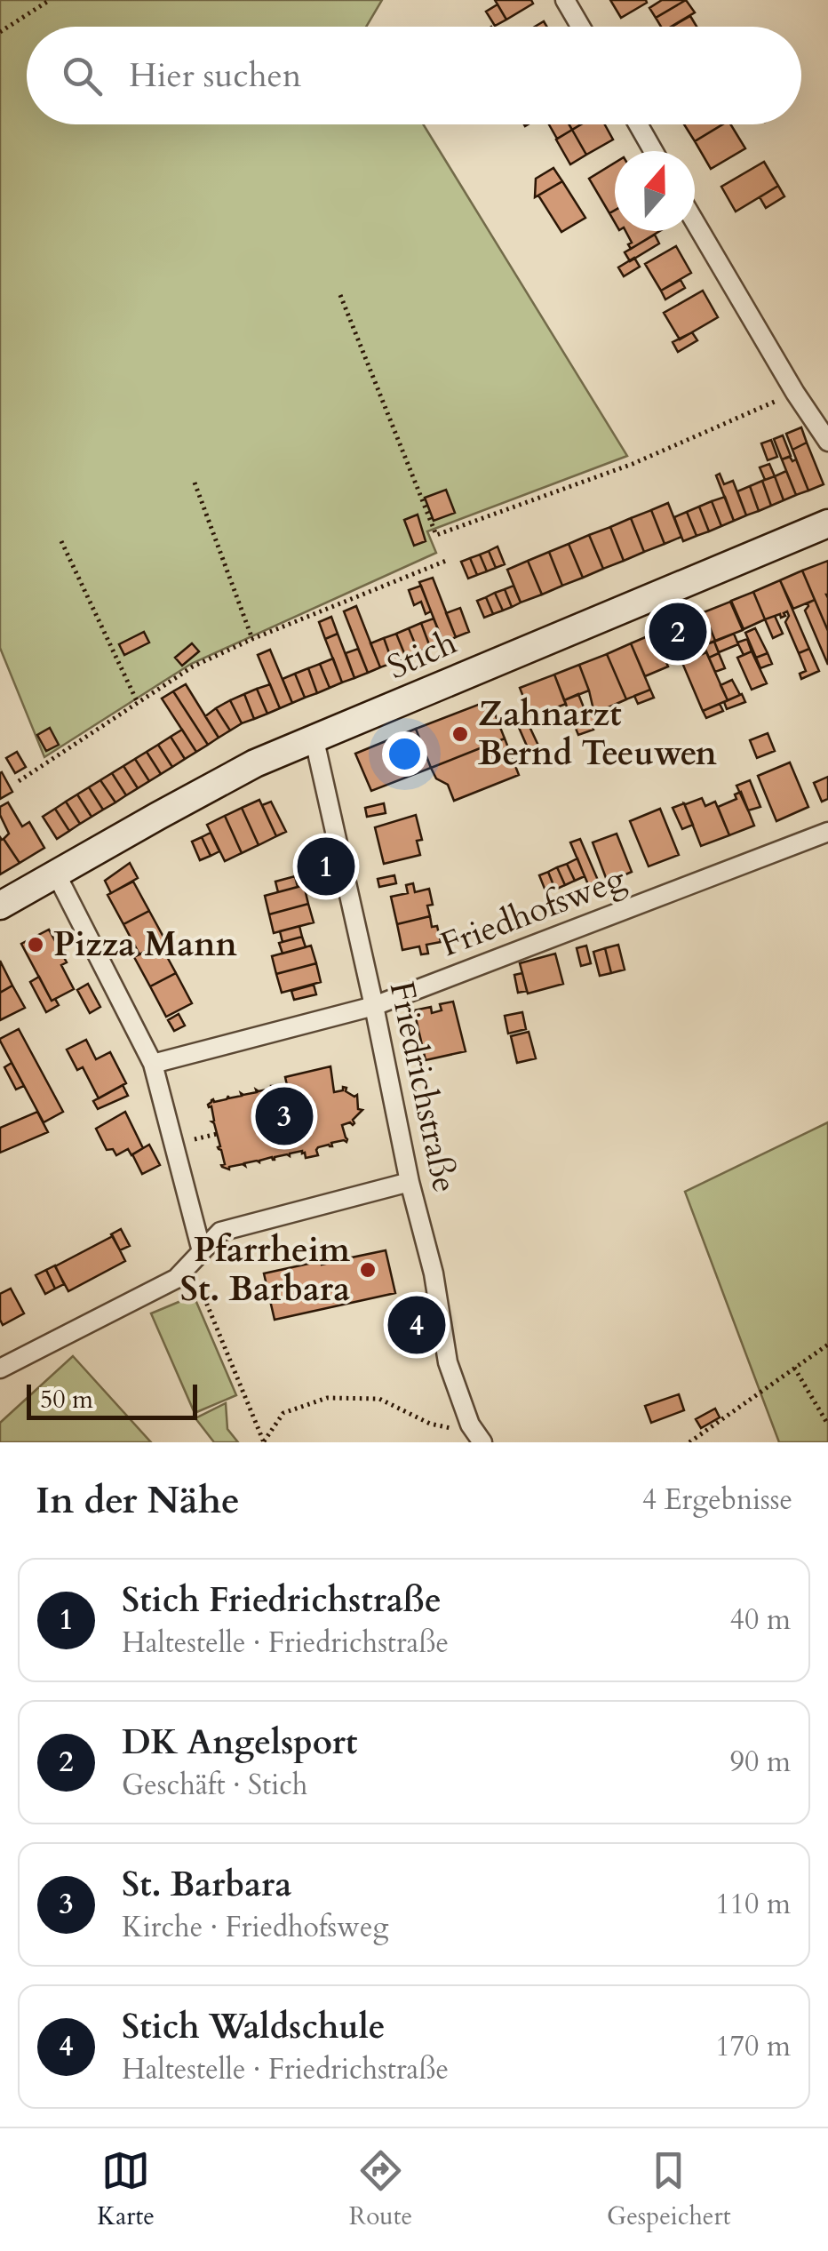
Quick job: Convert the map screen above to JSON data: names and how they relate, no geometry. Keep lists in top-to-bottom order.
{
  "streets": {
    "main road": ["Stich"],
    "street": ["Friedhofsweg", "Friedrichstraße"]
  },
  "crossings": [
    ["Stich", "Friedrichstraße"],
    ["Friedhofsweg", "Friedrichstraße"]
  ],
  "places": ["Zahnarzt Bernd Teeuwen", "Pizza Mann", "Pfarrheim St. Barbara"],
  "scale_bar": "50 m",
  "north": "top",
  "page": {
    "search": "Hier suchen",
    "pins": [
      "2",
      "1",
      "3",
      "4"
    ],
    "scale": "50 m",
    "heading": ["In der Nähe", "4 Ergebnisse"],
    "list": [
      {
        "mark": "1",
        "name": "Stich Friedrichstraße",
        "note": "Haltestelle · Friedrichstraße",
        "value": "40 m"
      },
      {
        "mark": "2",
        "name": "DK Angelsport",
        "note": "Geschäft · Stich",
        "value": "90 m"
      },
      {
        "mark": "3",
        "name": "St. Barbara",
        "note": "Kirche · Friedhofsweg",
        "value": "110 m"
      },
      {
        "mark": "4",
        "name": "Stich Waldschule",
        "note": "Haltestelle · Friedrichstraße",
        "value": "170 m"
      }
    ],
    "nav": ["Karte", "Route", "Gespeichert"]
  }
}
